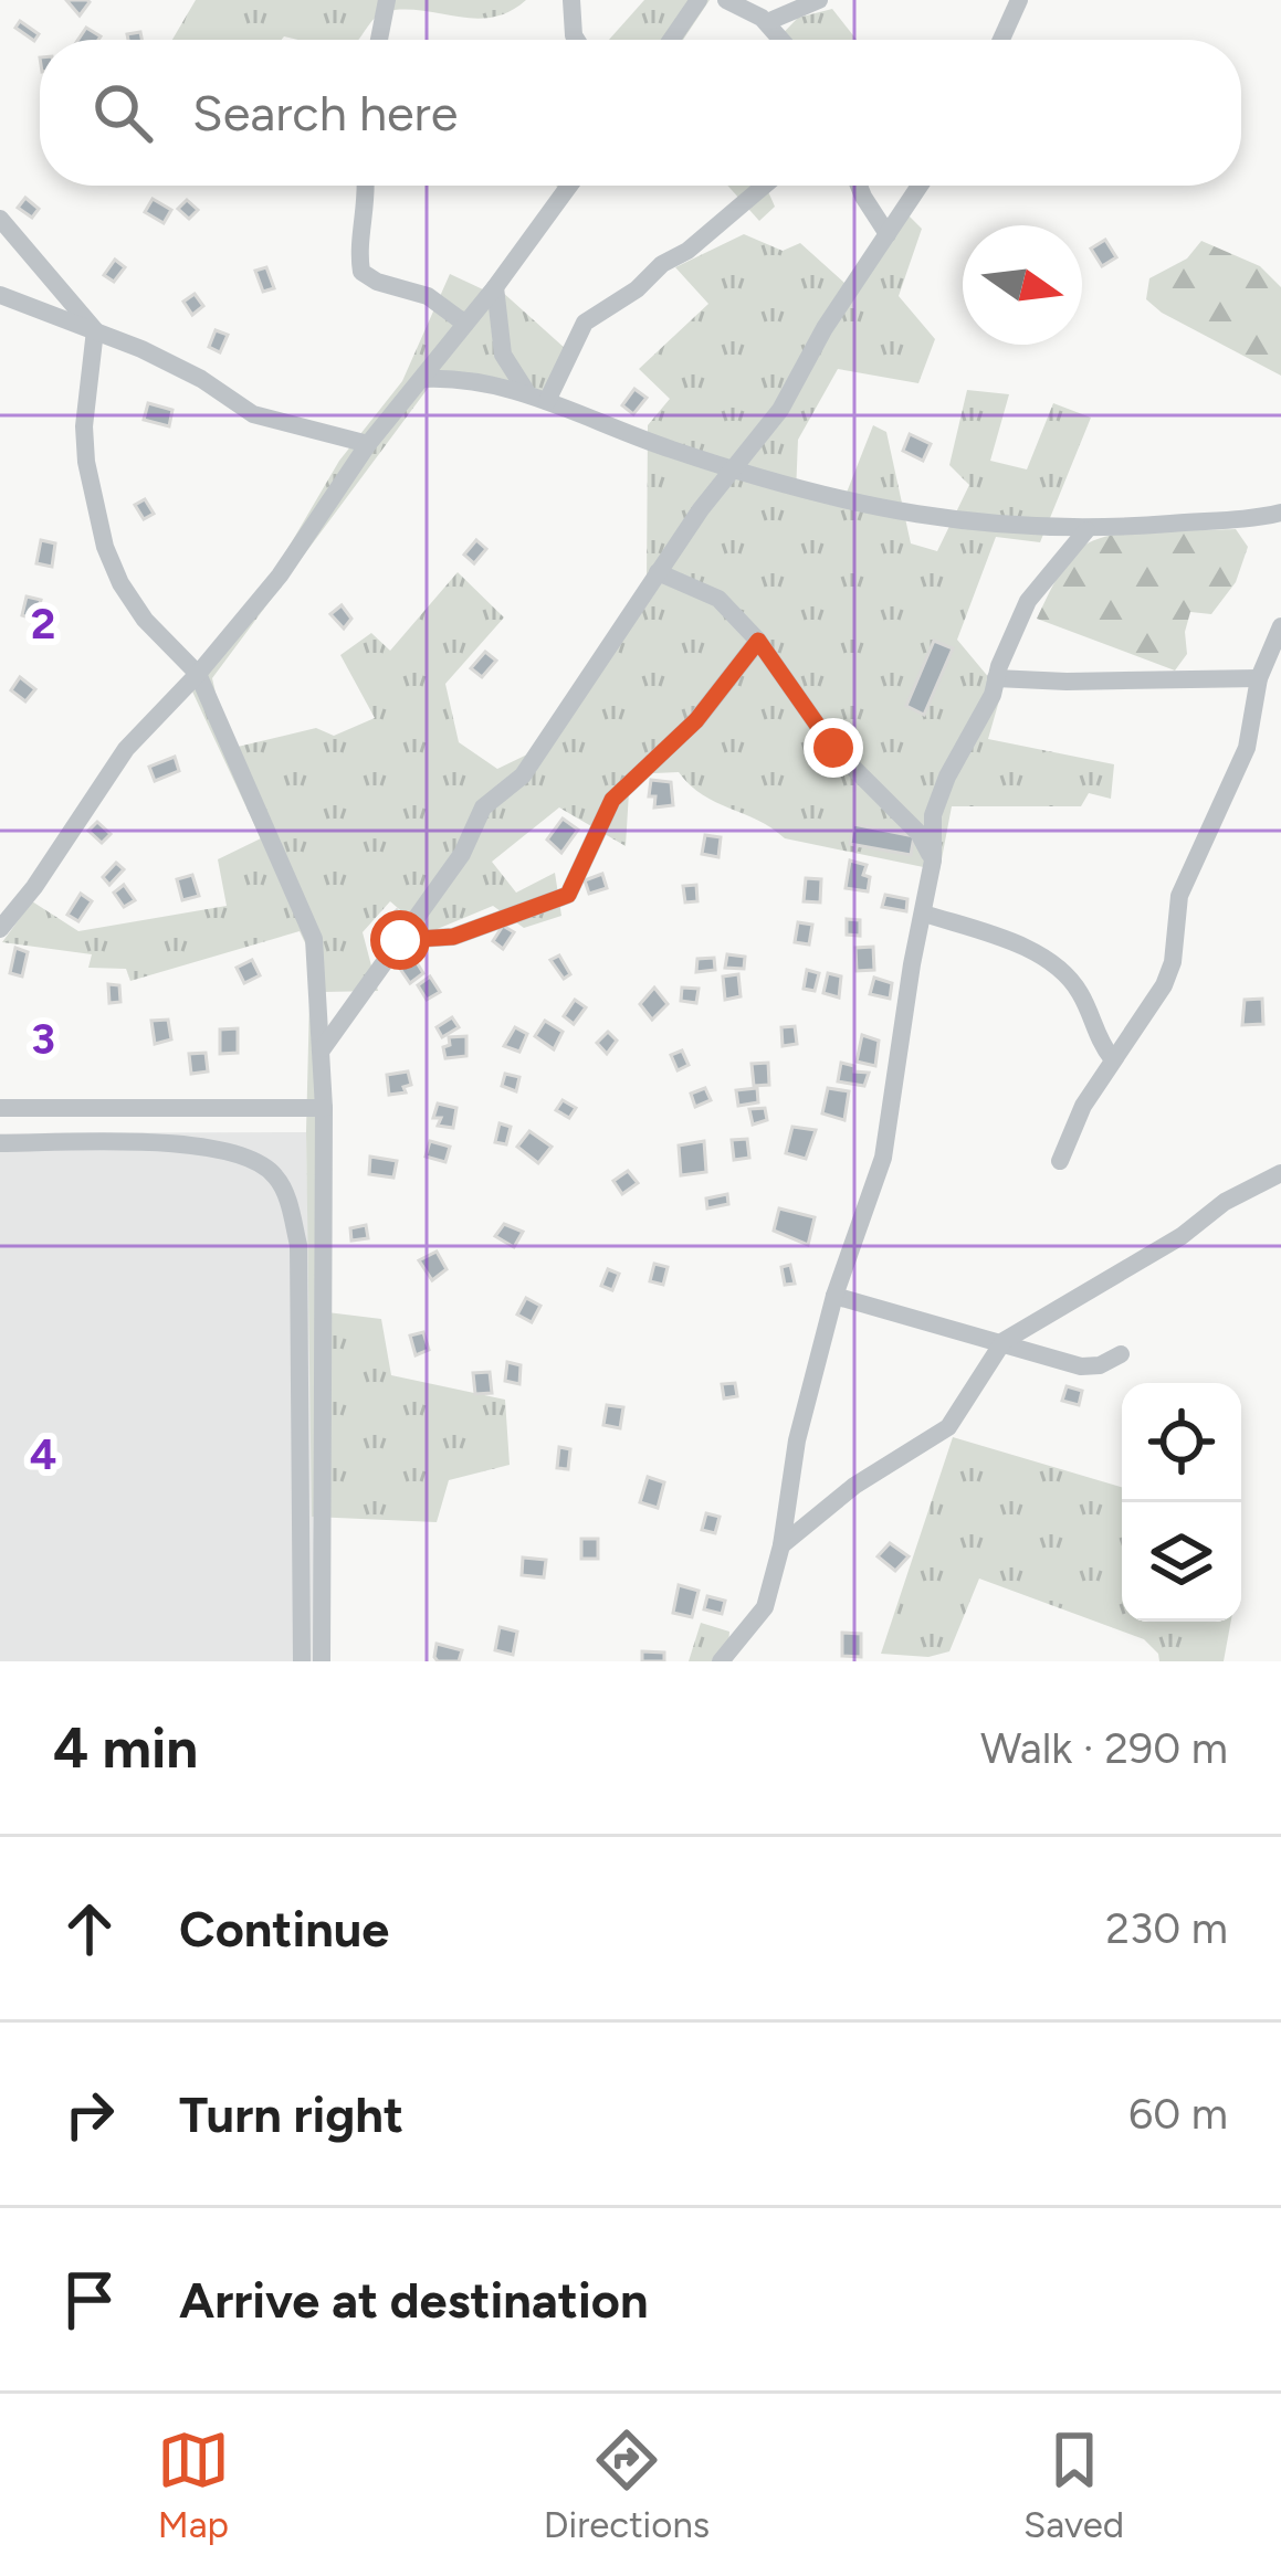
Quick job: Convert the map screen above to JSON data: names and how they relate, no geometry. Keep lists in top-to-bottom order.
{
  "north": "right",
  "page": {
    "search": "Search here",
    "heading": ["4 min", "Walk · 290 m"],
    "list": [
      ["Continue", "230 m"],
      ["Turn right", "60 m"],
      "Arrive at destination"
    ],
    "nav": ["Map", "Directions", "Saved"]
  },
  "grid": {
    "rows": ["2", "3", "4"]
  }
}
